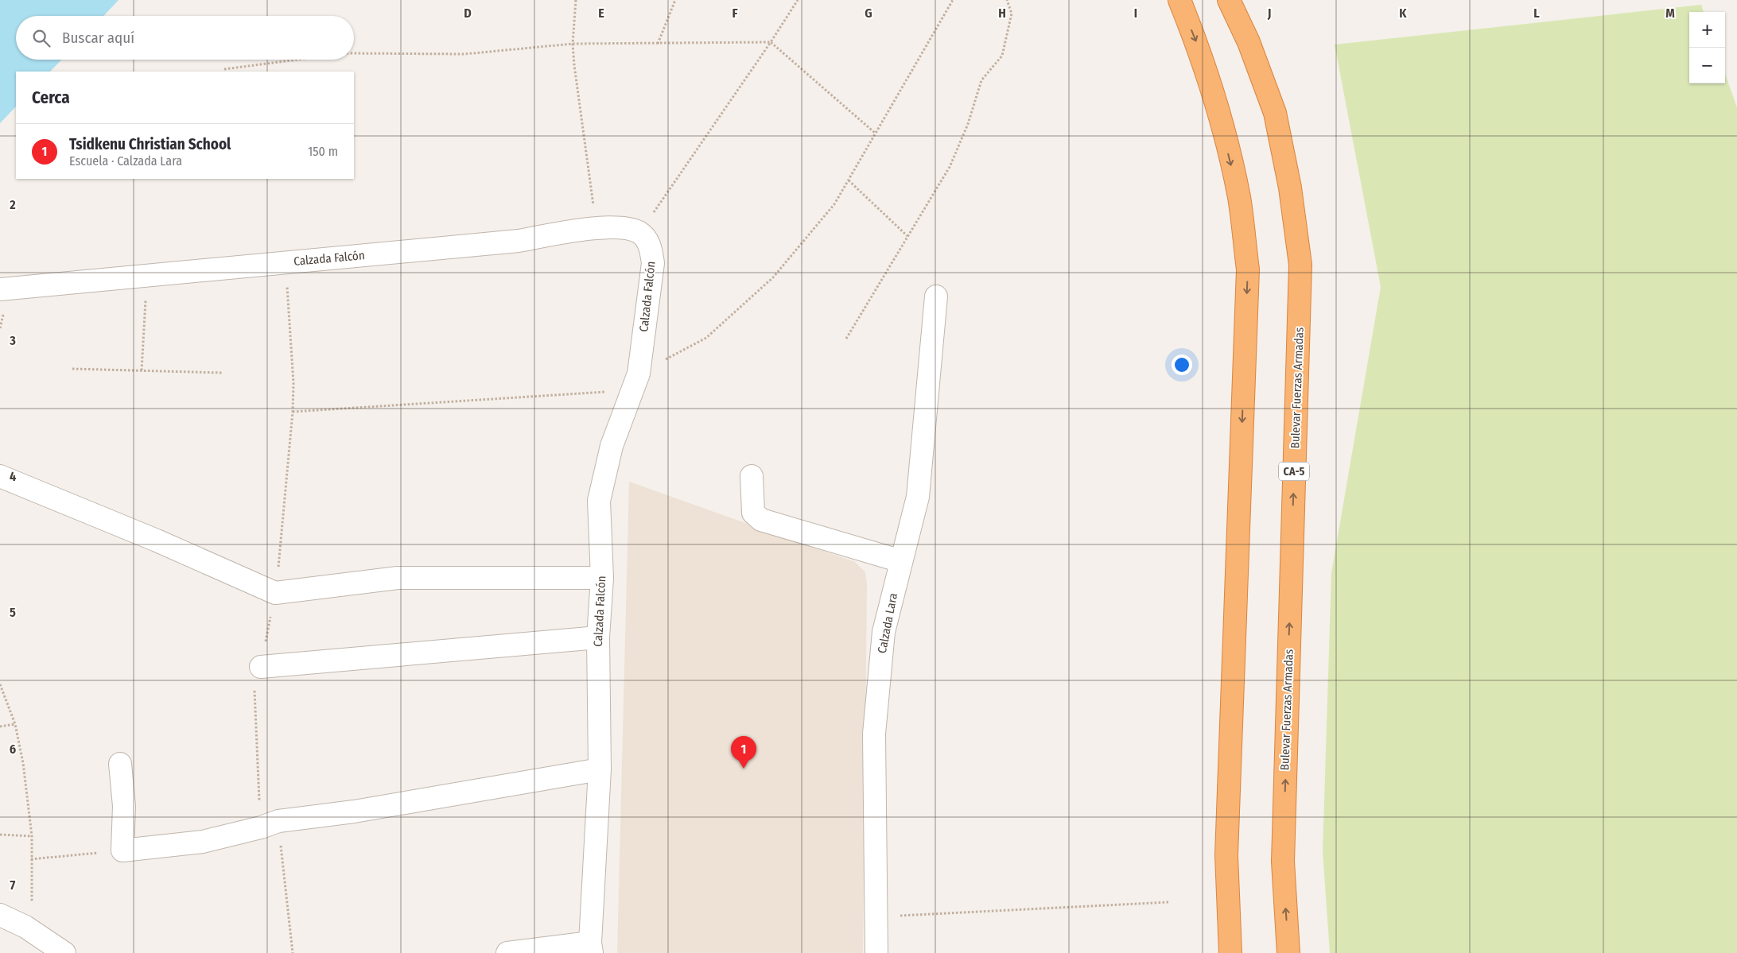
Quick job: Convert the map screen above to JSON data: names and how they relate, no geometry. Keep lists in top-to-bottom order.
{
  "streets": {
    "highway": ["Bulevar Fuerzas Armadas", "CA-5"],
    "street": ["Calzada Falcón", "Calzada Lara"]
  },
  "page": {
    "map_buttons": ["+", "−"],
    "search": "Buscar aquí",
    "heading": "Cerca",
    "list": [
      {
        "mark": "1",
        "name": "Tsidkenu Christian School",
        "note": "Escuela · Calzada Lara",
        "value": "150 m"
      }
    ],
    "pins": "1"
  },
  "grid": {
    "columns": [
      "D",
      "E",
      "F",
      "G",
      "H",
      "I",
      "J",
      "K",
      "L",
      "M"
    ],
    "rows": [
      "2",
      "3",
      "4",
      "5",
      "6",
      "7"
    ]
  }
}
